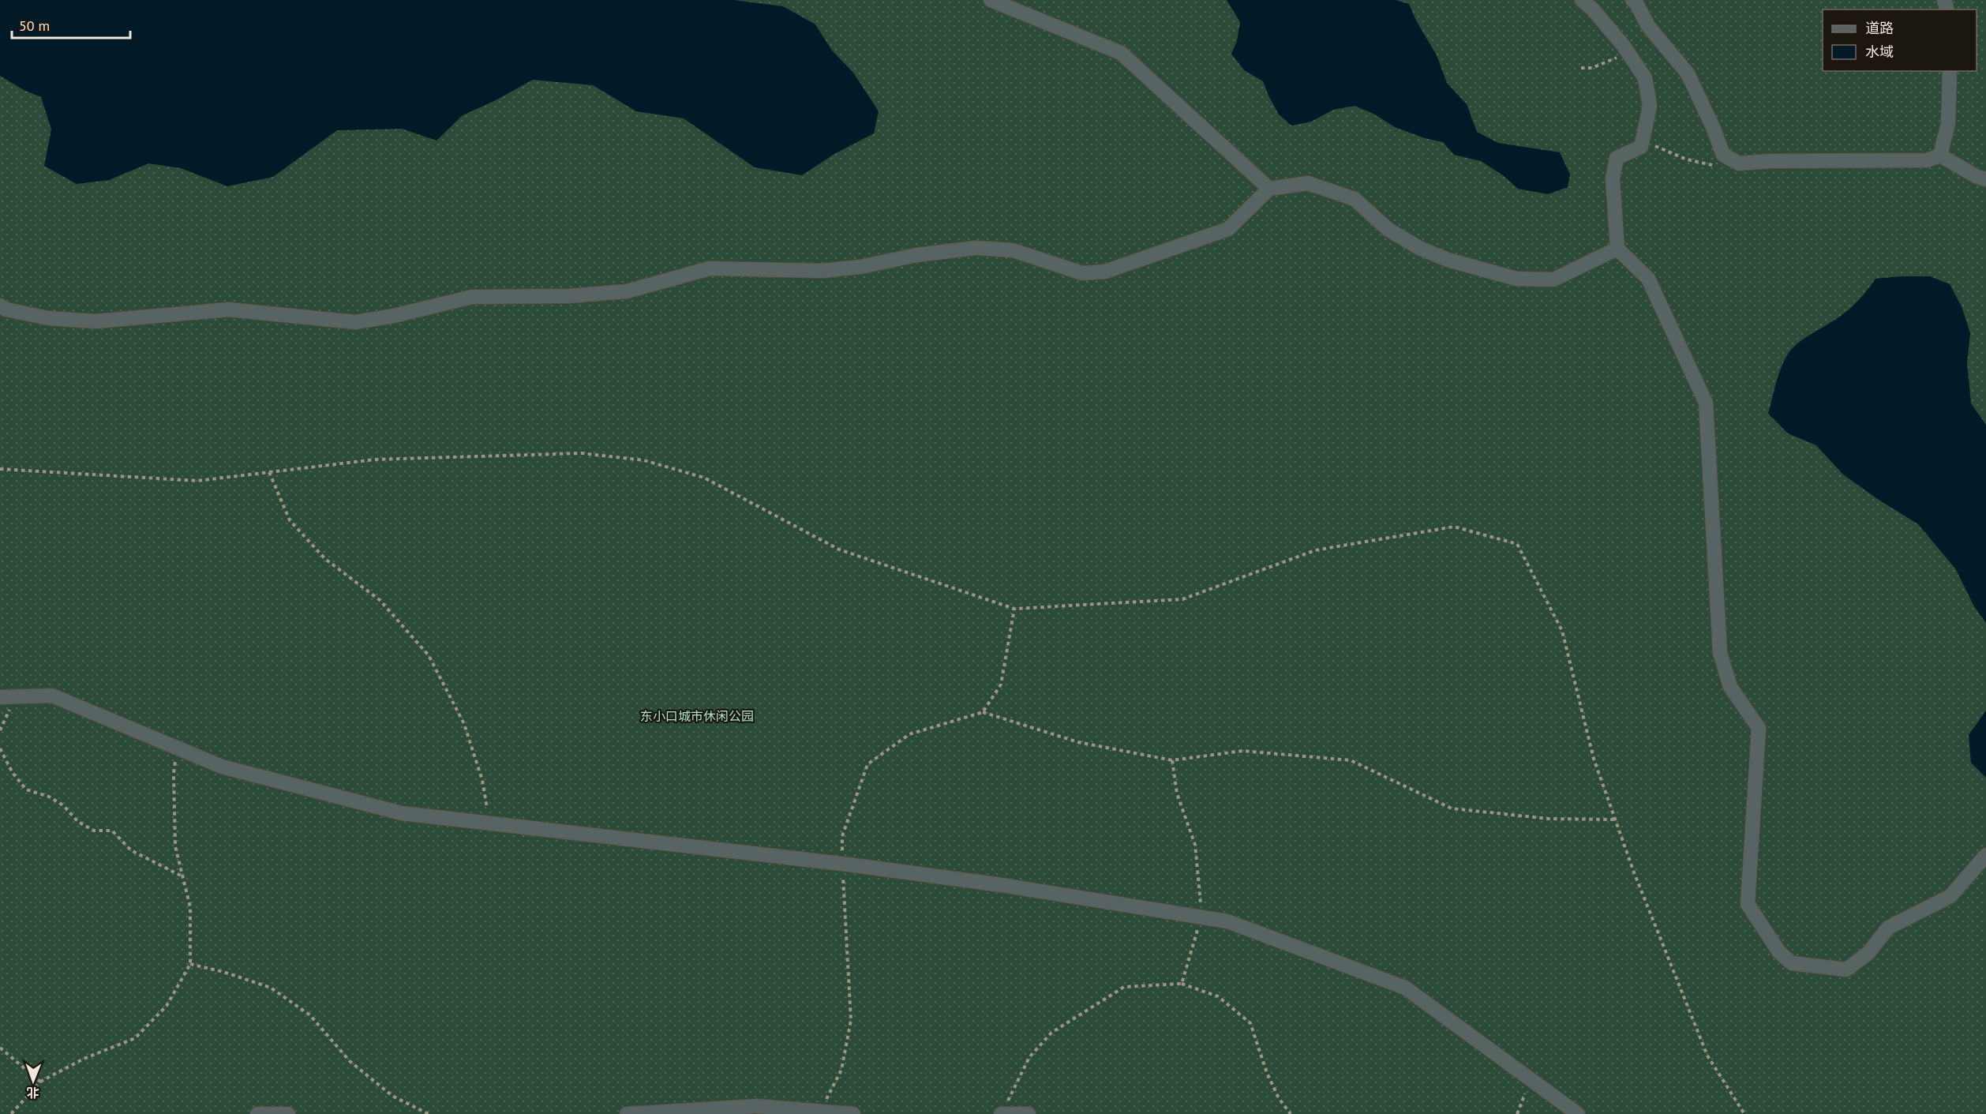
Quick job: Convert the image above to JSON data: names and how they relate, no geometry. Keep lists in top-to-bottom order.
{
  "parks": ["东小口城市休闲公园"],
  "legend": ["道路", "水域"],
  "scale_bar": "50 m",
  "north": "bottom"
}
